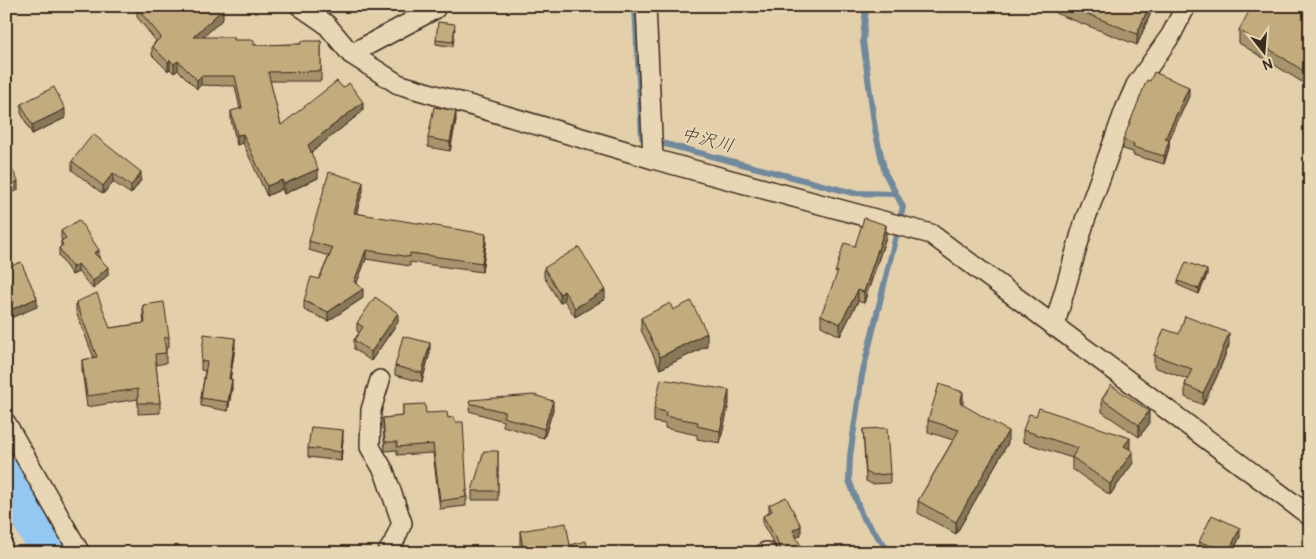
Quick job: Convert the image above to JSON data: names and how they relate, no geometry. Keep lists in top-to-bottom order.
{
  "water": ["中沢川"],
  "north": "bottom"
}
